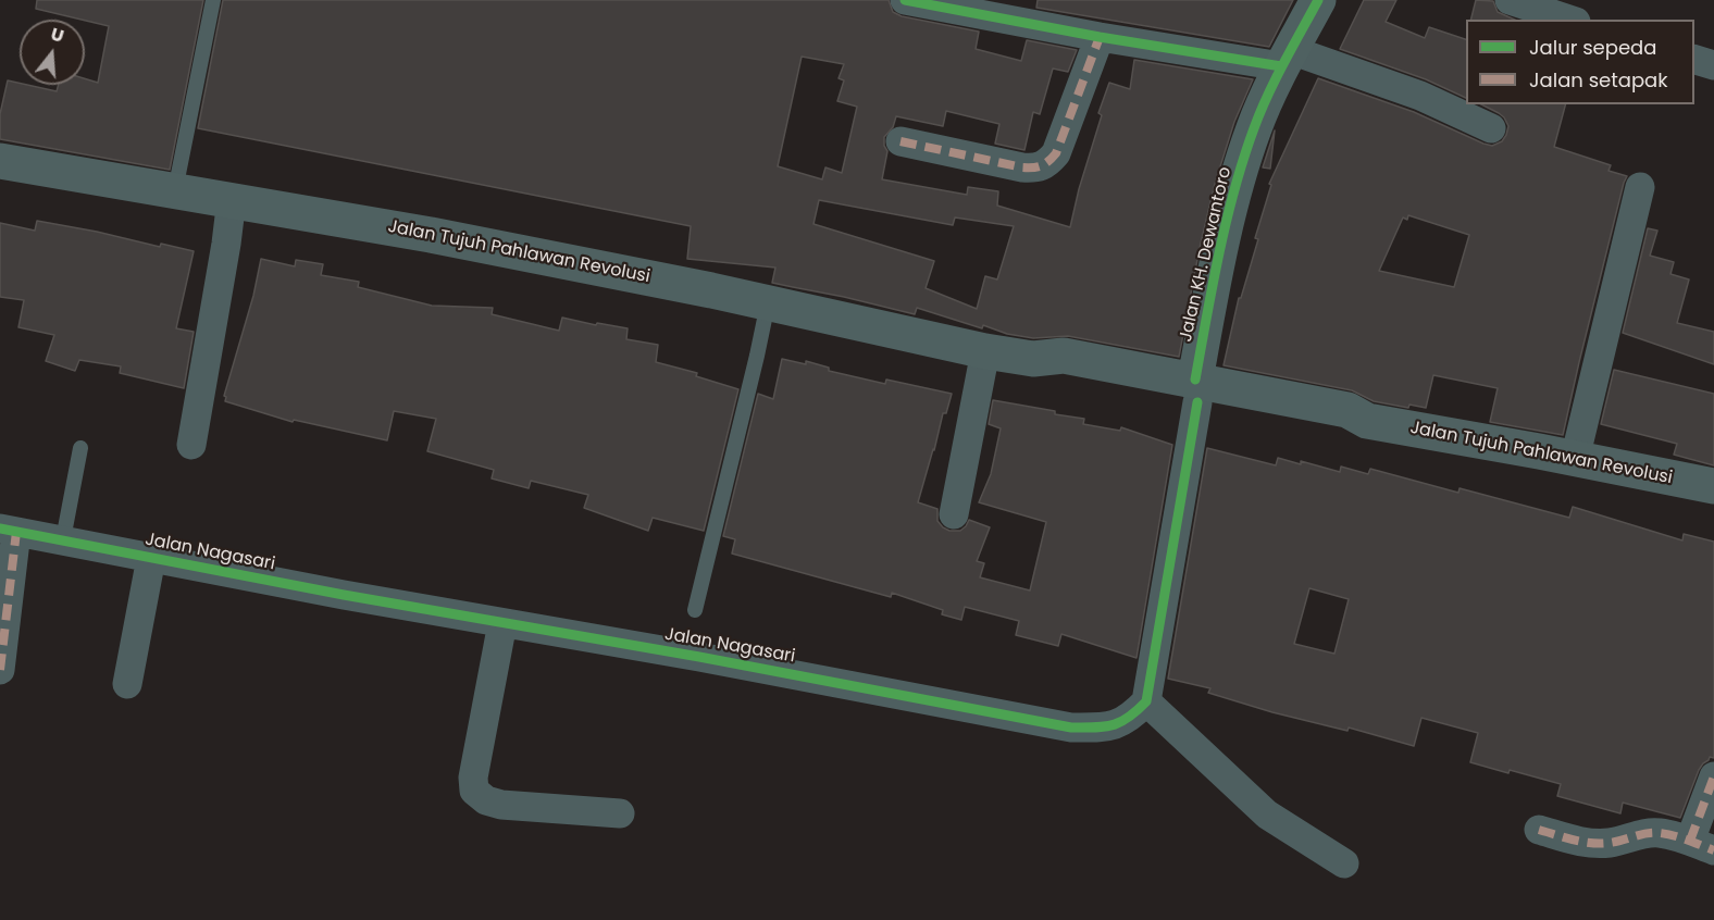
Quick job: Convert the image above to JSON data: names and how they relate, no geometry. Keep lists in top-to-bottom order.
{
  "streets": {
    "main road": ["Jalan Tujuh Pahlawan Revolusi", "Jalan KH. Dewantoro"],
    "street": ["Jalan Nagasari"]
  },
  "crossings": [
    ["Jalan Tujuh Pahlawan Revolusi", "Jalan KH. Dewantoro"]
  ],
  "legend": ["Jalur sepeda", "Jalan setapak"],
  "north": "top"
}
